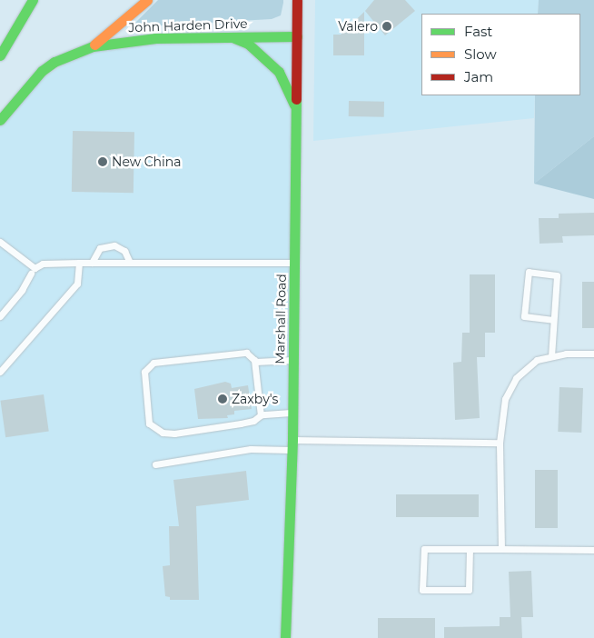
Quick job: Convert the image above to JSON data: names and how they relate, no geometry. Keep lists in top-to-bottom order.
{
  "streets": {
    "main road": ["John Harden Drive", "Marshall Road"]
  },
  "crossings": [
    ["John Harden Drive", "Marshall Road"]
  ],
  "places": ["Valero", "New China", "Zaxby's"],
  "legend": ["Fast", "Slow", "Jam"]
}
